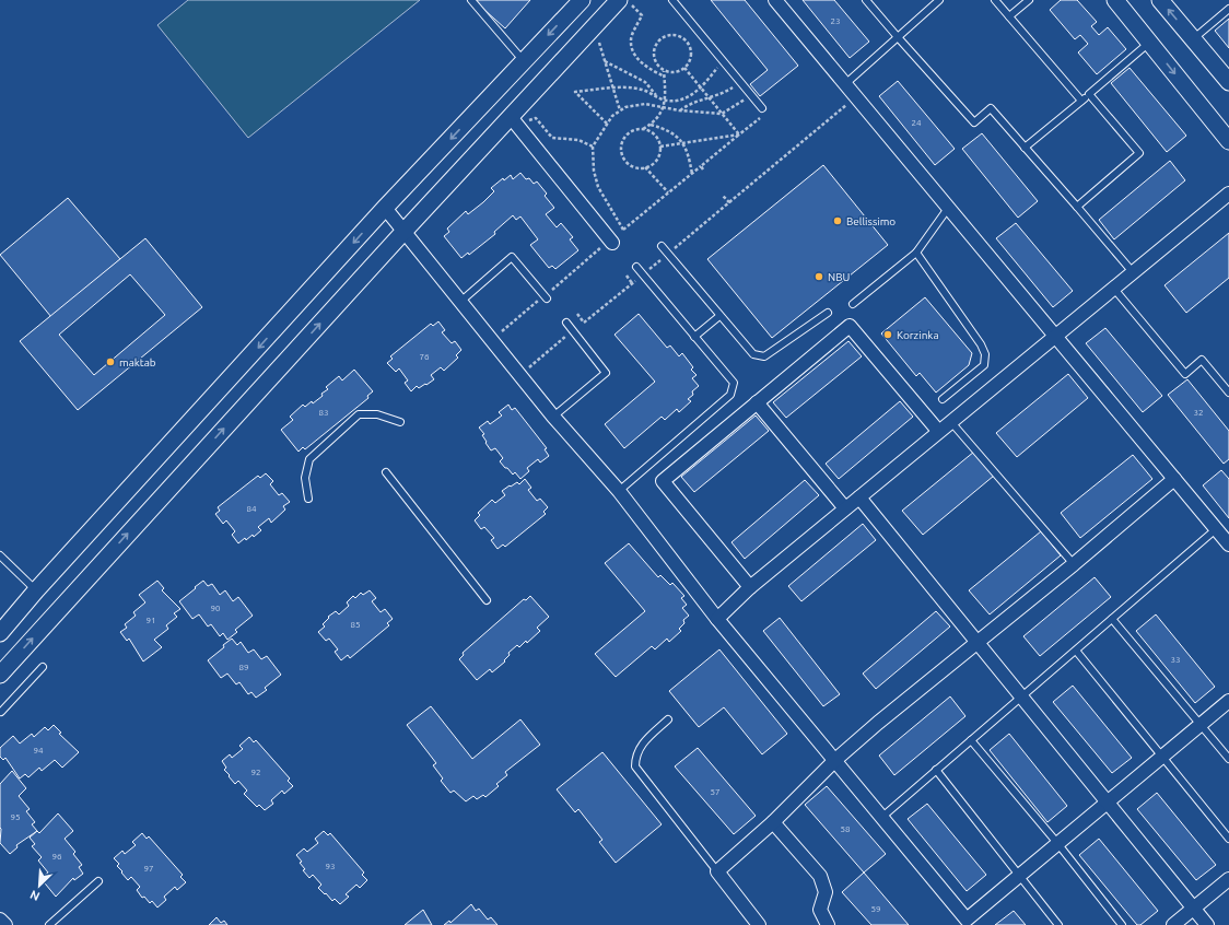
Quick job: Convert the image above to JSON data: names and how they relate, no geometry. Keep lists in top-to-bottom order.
{
  "places": [
    "Bellissimo",
    "NBU",
    "Korzinka",
    "maktab"
  ],
  "house_numbers": [
    "23",
    "24",
    "76",
    "83",
    "32",
    "84",
    "90",
    "91",
    "85",
    "33",
    "89",
    "94",
    "92",
    "57",
    "95",
    "58",
    "96",
    "93",
    "97",
    "59"
  ],
  "north": "bottom left"
}
